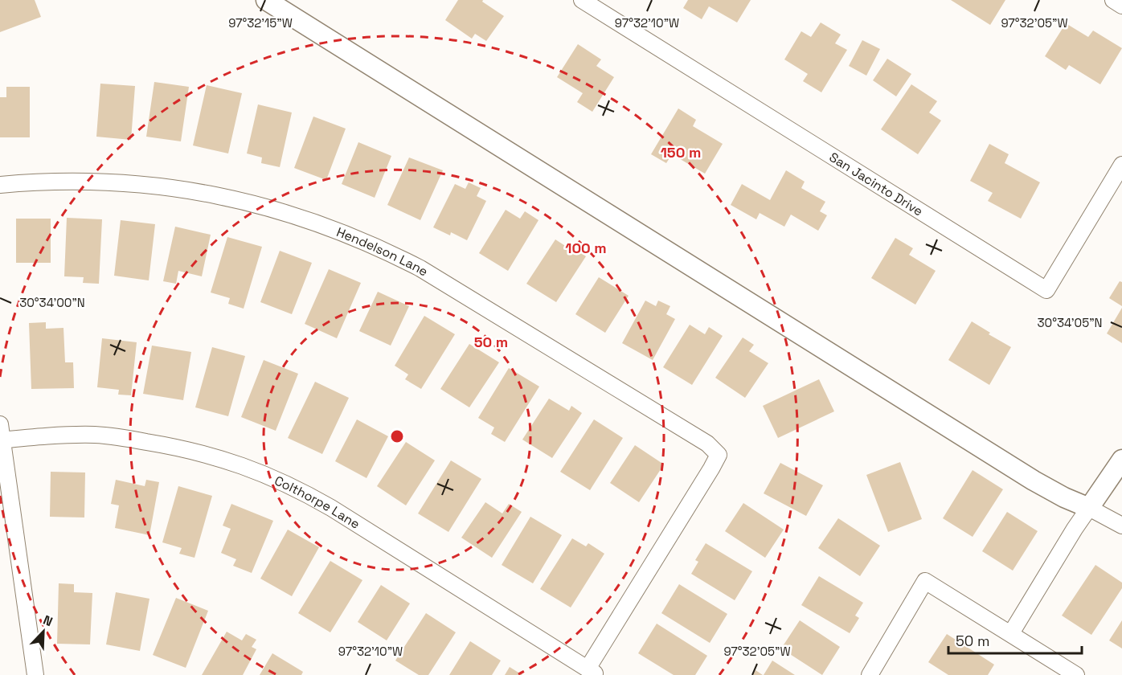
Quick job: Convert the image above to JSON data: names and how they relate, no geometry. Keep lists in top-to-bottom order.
{
  "streets": {
    "street": ["San Jacinto Drive", "Hendelson Lane", "Colthorpe Lane"]
  },
  "crossings": [
    ["Hendelson Lane", "Colthorpe Lane"]
  ],
  "scale_bar": "50 m",
  "north": "top right",
  "coordinates": [
    "97°32'15\"W",
    "97°32'10\"W",
    "97°32'05\"W",
    "30°34'00\"N",
    "30°34'05\"N"
  ],
  "rings": ["150 m", "100 m", "50 m"]
}
